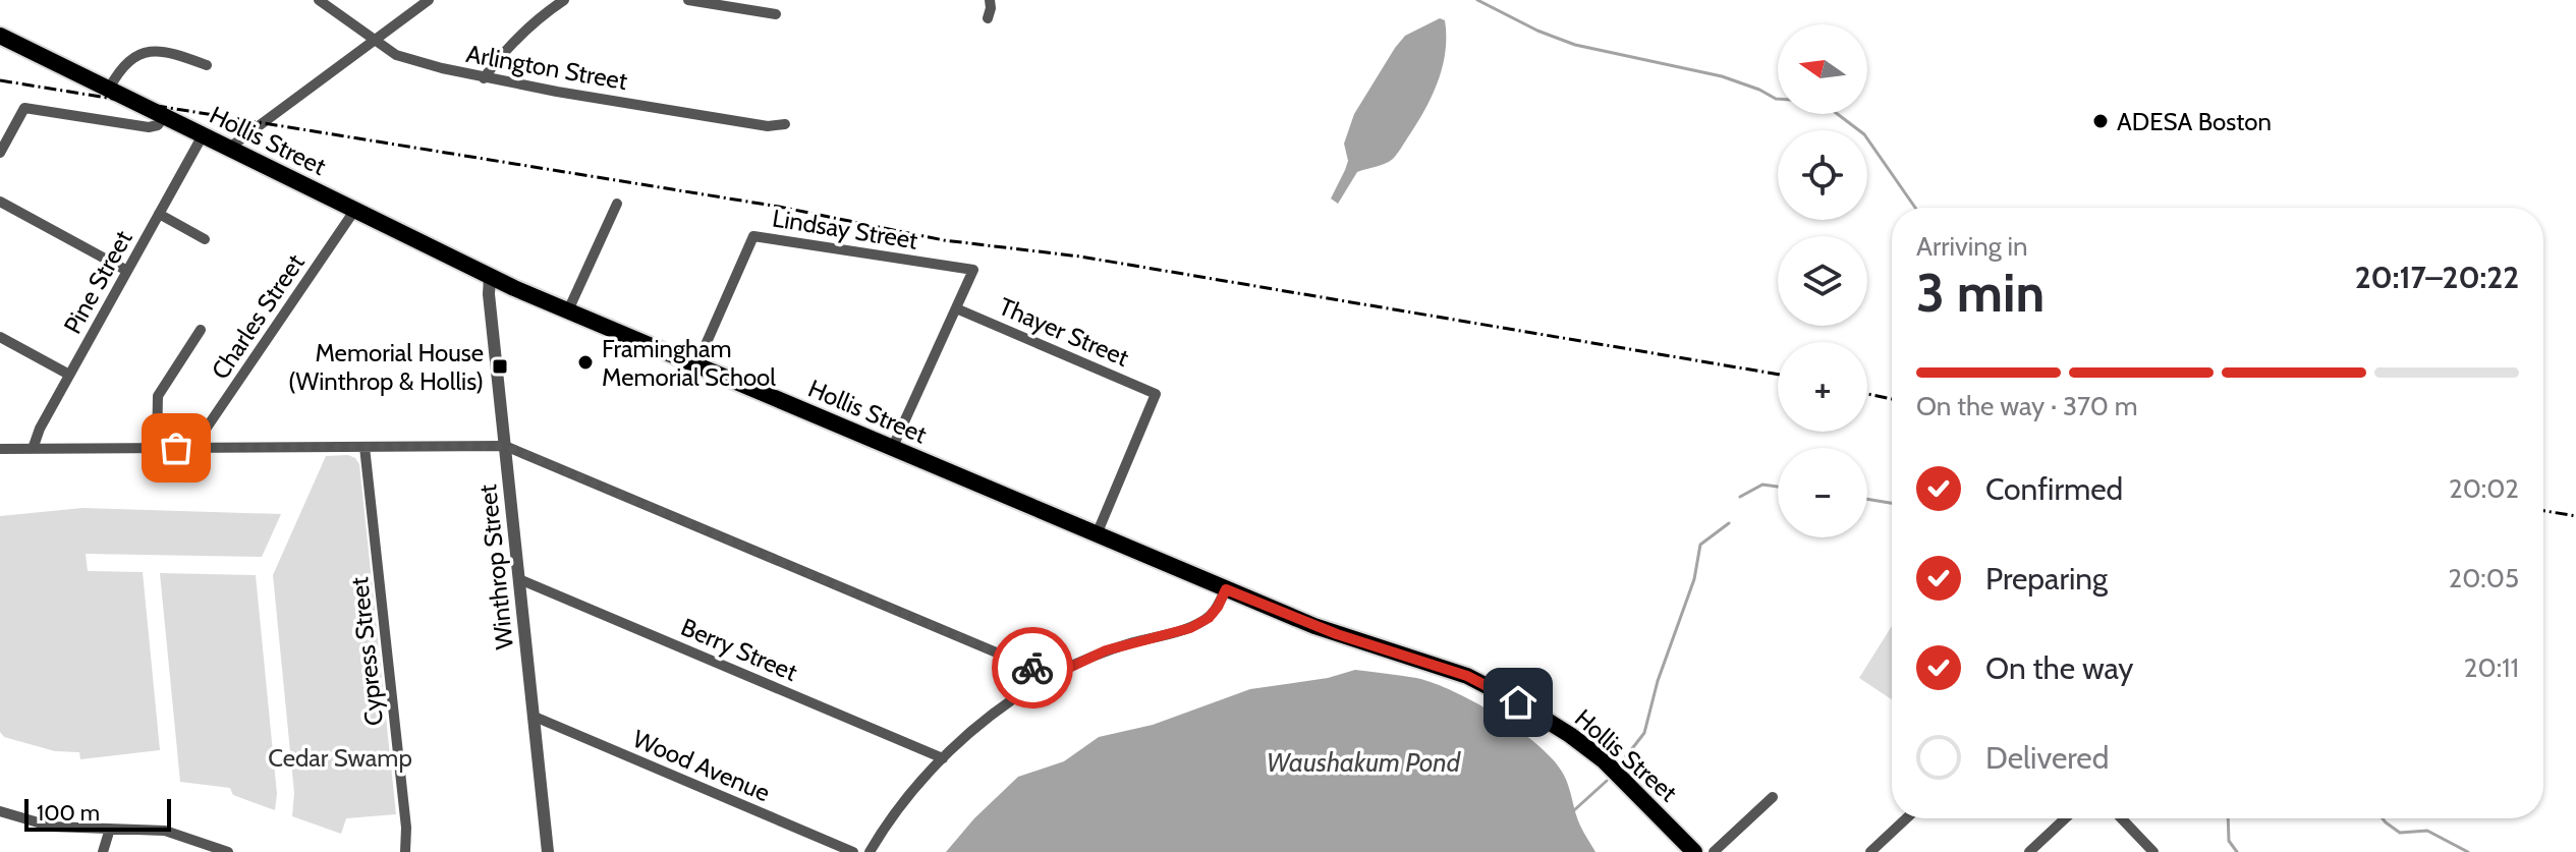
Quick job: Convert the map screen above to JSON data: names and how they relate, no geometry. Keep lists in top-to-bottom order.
{
  "streets": {
    "main road": ["Hollis Street"],
    "street": [
      "Arlington Street",
      "Lindsay Street",
      "Pine Street",
      "Charles Street",
      "Thayer Street",
      "Winthrop Street",
      "Berry Street",
      "Cypress Street",
      "Wood Avenue"
    ]
  },
  "crossings": [
    ["Hollis Street", "Lindsay Street"],
    ["Hollis Street", "Pine Street"],
    ["Hollis Street", "Charles Street"],
    ["Hollis Street", "Thayer Street"],
    ["Hollis Street", "Winthrop Street"],
    ["Lindsay Street", "Thayer Street"],
    ["Winthrop Street", "Berry Street"],
    ["Winthrop Street", "Wood Avenue"]
  ],
  "water": ["Waushakum Pond"],
  "parks": ["Cedar Swamp"],
  "places": {
    "other": ["ADESA Boston", "Framingham Memorial School"],
    "transit": ["Memorial House (Winthrop & Hollis)"]
  },
  "scale_bar": "100 m",
  "north": "left",
  "page": {
    "map_buttons": ["+", "−"],
    "heading": ["3 min", "Arriving in", "20:17–20:22"],
    "bar": "On the way · 370 m",
    "list": [
      ["Confirmed", "20:02"],
      ["Preparing", "20:05"],
      ["On the way", "20:11"],
      "Delivered"
    ],
    "scale": "100 m"
  }
}
